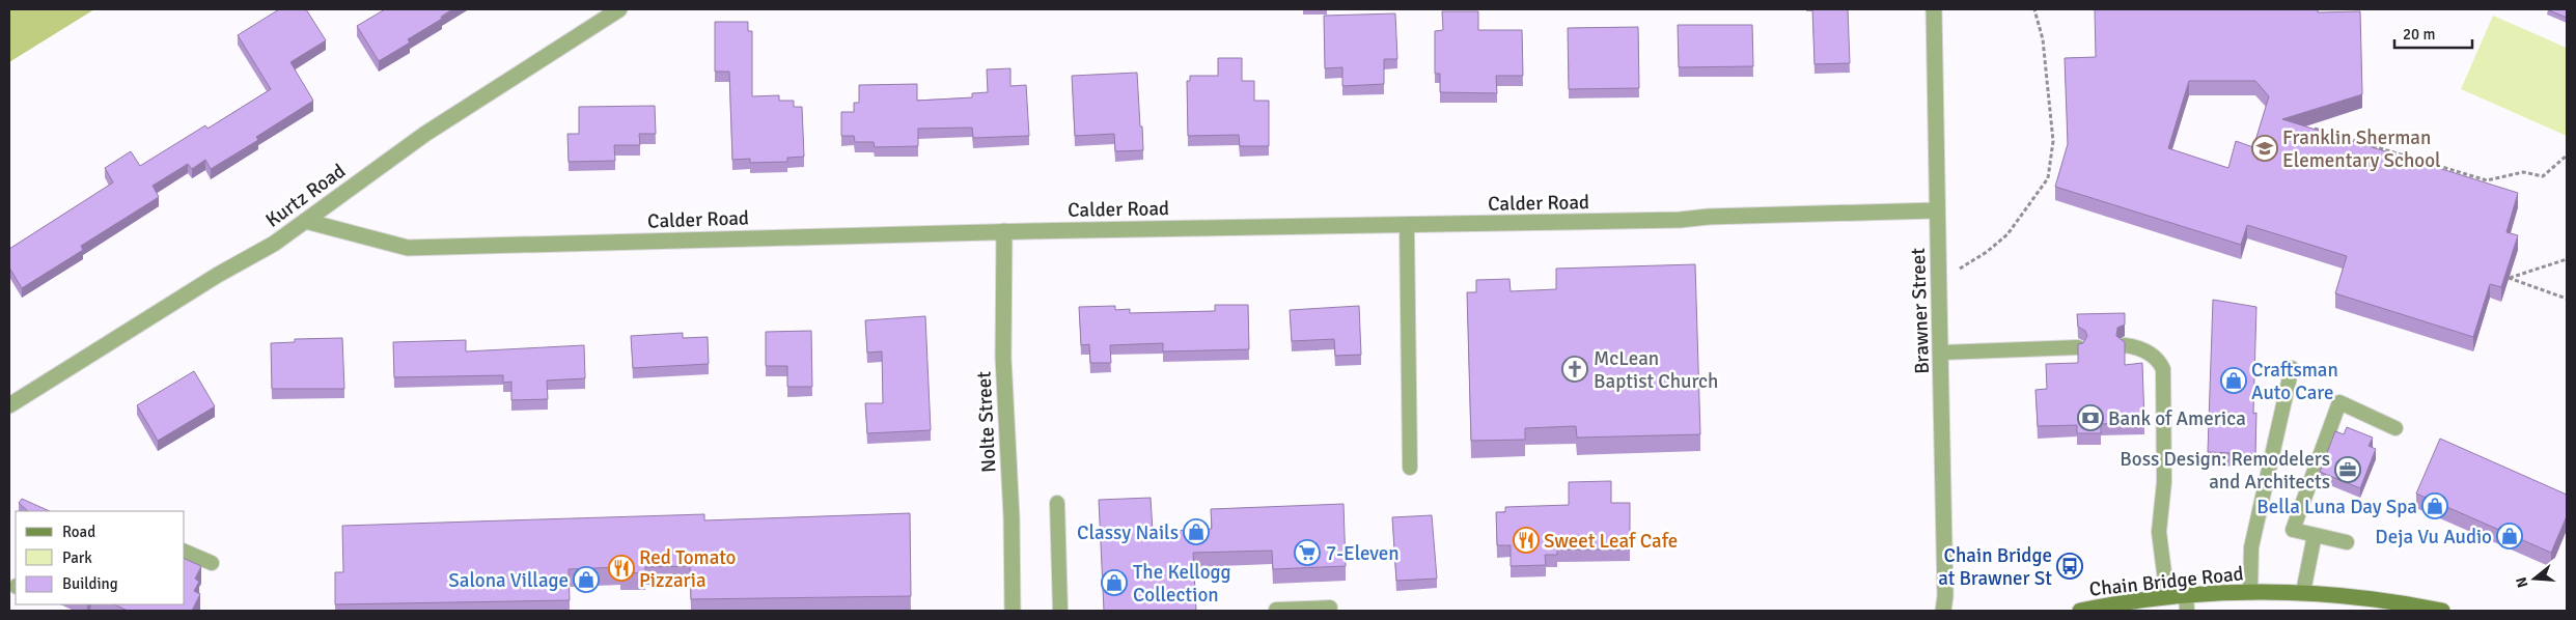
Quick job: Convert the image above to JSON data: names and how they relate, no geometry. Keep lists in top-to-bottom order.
{
  "streets": {
    "main road": ["Chain Bridge Road"],
    "street": [
      "Kurtz Road",
      "Calder Road",
      "Brawner Street",
      "Nolte Street"
    ]
  },
  "crossings": [
    ["Kurtz Road", "Calder Road"],
    ["Calder Road", "Brawner Street"],
    ["Calder Road", "Nolte Street"]
  ],
  "places": {
    "school or university": ["Franklin Sherman Elementary School"],
    "church": ["McLean Baptist Church"],
    "shop": [
      "Craftsman Auto Care",
      "Bella Luna Day Spa",
      "Classy Nails",
      "Deja Vu Audio",
      "Salona Village",
      "The Kellogg Collection"
    ],
    "bank": ["Bank of America"],
    "office": ["Boss Design: Remodelers and Architects"],
    "restaurant": ["Sweet Leaf Cafe", "Red Tomato Pizzaria"],
    "supermarket": ["7-Eleven"],
    "bus stop": ["Chain Bridge at Brawner St"]
  },
  "legend": ["Road", "Park", "Building"],
  "scale_bar": "20 m",
  "north": "left"
}
